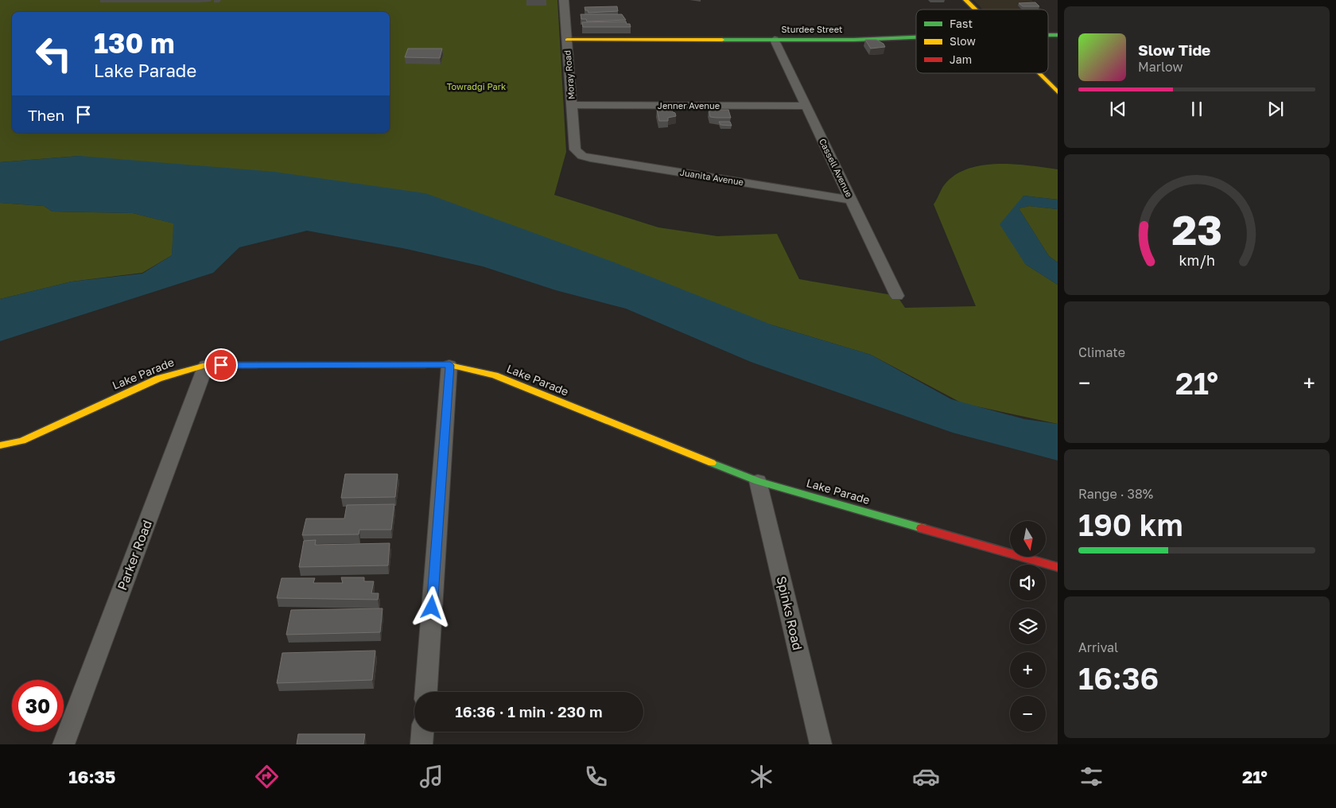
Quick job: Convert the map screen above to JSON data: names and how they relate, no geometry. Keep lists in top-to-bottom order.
{
  "streets": {
    "main road": ["Sturdee Street", "Lake Parade"],
    "street": [
      "Moray Road",
      "Jenner Avenue",
      "Cassell Avenue",
      "Juanita Avenue",
      "Parker Road",
      "Spinks Road"
    ]
  },
  "crossings": [
    ["Sturdee Street", "Moray Road"],
    ["Sturdee Street", "Cassell Avenue"],
    ["Moray Road", "Jenner Avenue"],
    ["Moray Road", "Juanita Avenue"],
    ["Jenner Avenue", "Cassell Avenue"],
    ["Cassell Avenue", "Juanita Avenue"],
    ["Lake Parade", "Parker Road"],
    ["Lake Parade", "Spinks Road"]
  ],
  "parks": ["Towradgi Park"],
  "legend": ["Fast", "Slow", "Jam"],
  "north": "bottom",
  "page": {
    "turn": ["130 m", "Lake Parade"],
    "song": ["Slow Tide", "Marlow"],
    "then": "Then",
    "tile": [
      "Climate",
      ["Range · 38%", "190 km"],
      ["Arrival", "16:36"]
    ],
    "heat": ["−", "21°", "+"],
    "map_buttons": ["+", "−"],
    "limit": "30",
    "trip": "16:36 · 1 min · 230 m",
    "tabs": ["16:35", "21°"],
    "gauge": ["23", "km/h"]
  }
}
